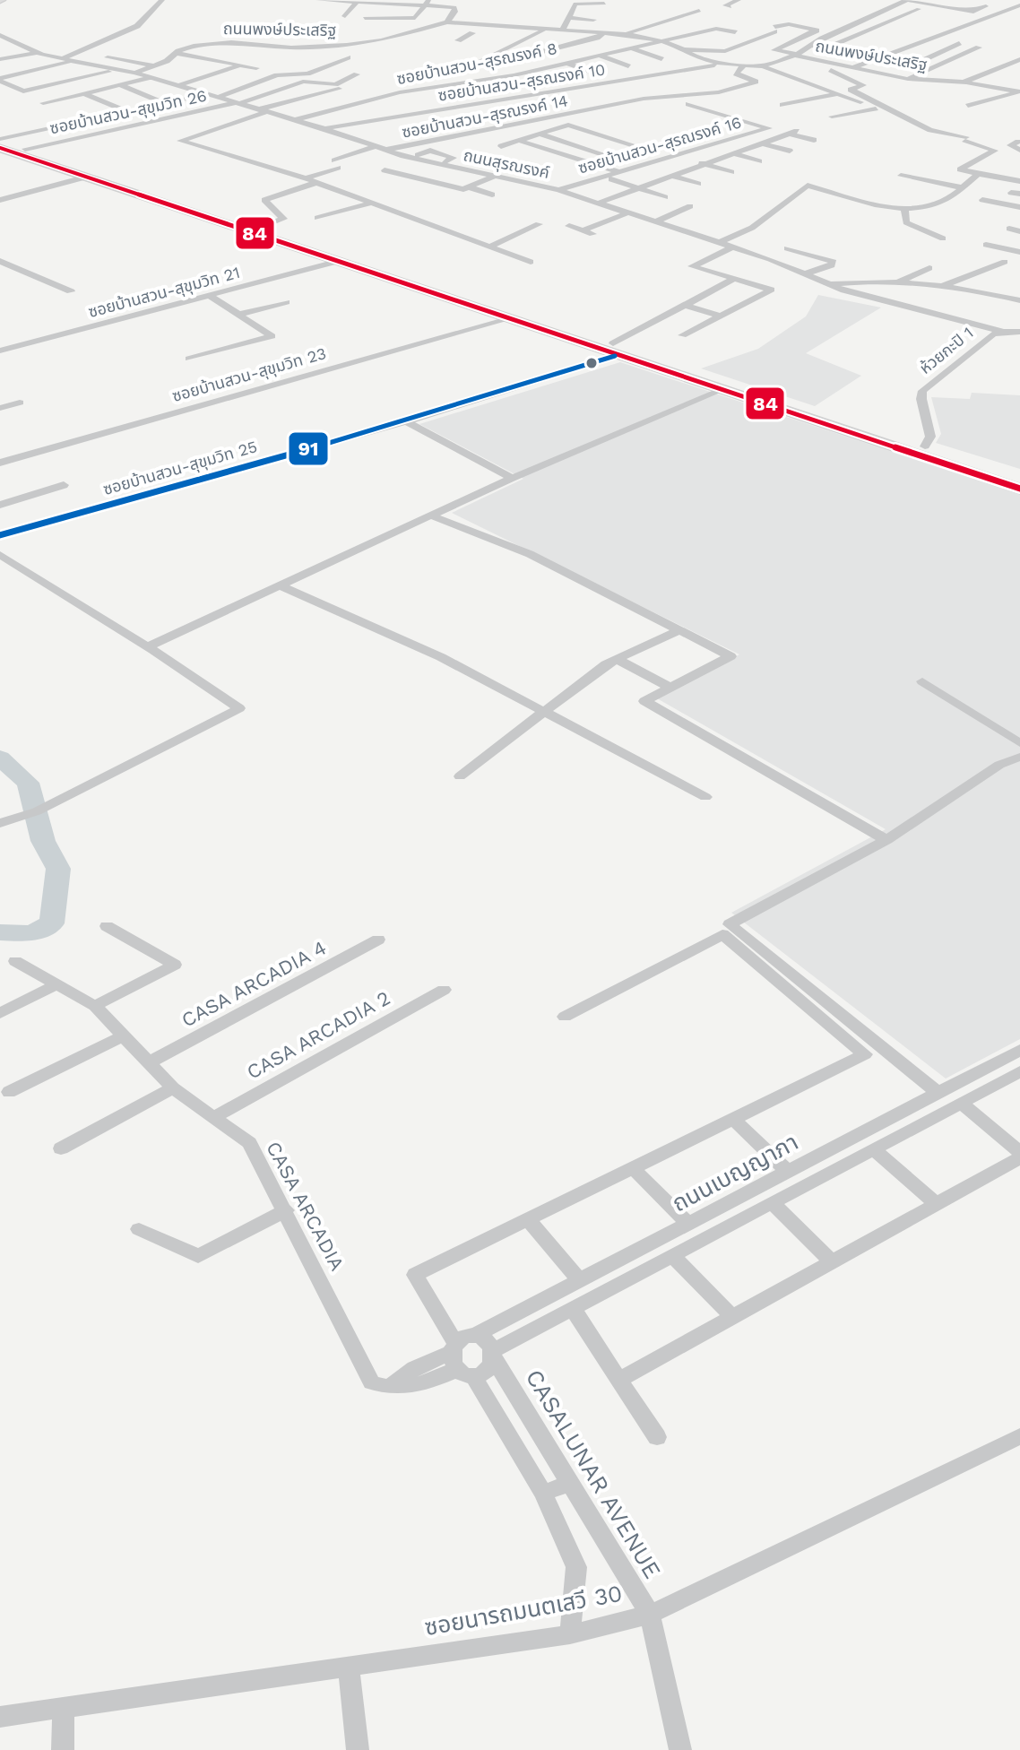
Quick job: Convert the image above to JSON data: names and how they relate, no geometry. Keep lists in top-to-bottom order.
{
  "streets": {
    "street": [
      "ถนนพงษ์ประเสริฐ",
      "ซอยบ้านสวน-สุรณรงค์ 8",
      "ซอยบ้านสวน-สุรณรงค์ 10",
      "ซอยบ้านสวน-สุขุมวิท 26",
      "ซอยบ้านสวน-สุรณรงค์ 14",
      "ซอยบ้านสวน-สุรณรงค์ 16",
      "ถนนสุรณรงค์",
      "ซอยบ้านสวน-สุขุมวิท 21",
      "ห้วยกะปิ 1",
      "ซอยบ้านสวน-สุขุมวิท 23",
      "ซอยบ้านสวน-สุขุมวิท 25",
      "CASA ARCADIA 4",
      "CASA ARCADIA 2",
      "ถนนเบญญาภา",
      "CASA ARCADIA",
      "CASALUNAR AVENUE",
      "ซอยนารถมนตเสวี 30"
    ]
  },
  "crossings": [
    ["ถนนพงษ์ประเสริฐ", "ซอยบ้านสวน-สุรณรงค์ 8"],
    ["ถนนพงษ์ประเสริฐ", "ซอยบ้านสวน-สุรณรงค์ 10"],
    ["ถนนพงษ์ประเสริฐ", "ถนนสุรณรงค์"],
    ["ซอยบ้านสวน-สุรณรงค์ 8", "ถนนสุรณรงค์"],
    ["ซอยบ้านสวน-สุรณรงค์ 10", "ถนนสุรณรงค์"],
    ["ซอยบ้านสวน-สุขุมวิท 26", "ถนนสุรณรงค์"],
    ["ซอยบ้านสวน-สุรณรงค์ 14", "ถนนสุรณรงค์"],
    ["ซอยบ้านสวน-สุรณรงค์ 16", "ถนนสุรณรงค์"],
    ["ถนนสุรณรงค์", "ห้วยกะปิ 1"],
    ["CASA ARCADIA 4", "CASA ARCADIA"],
    ["CASA ARCADIA 2", "CASA ARCADIA"],
    ["ถนนเบญญาภา", "CASA ARCADIA"],
    ["CASALUNAR AVENUE", "ซอยนารถมนตเสวี 30"]
  ],
  "lines": ["transit line 84", "transit line 91"]
}
